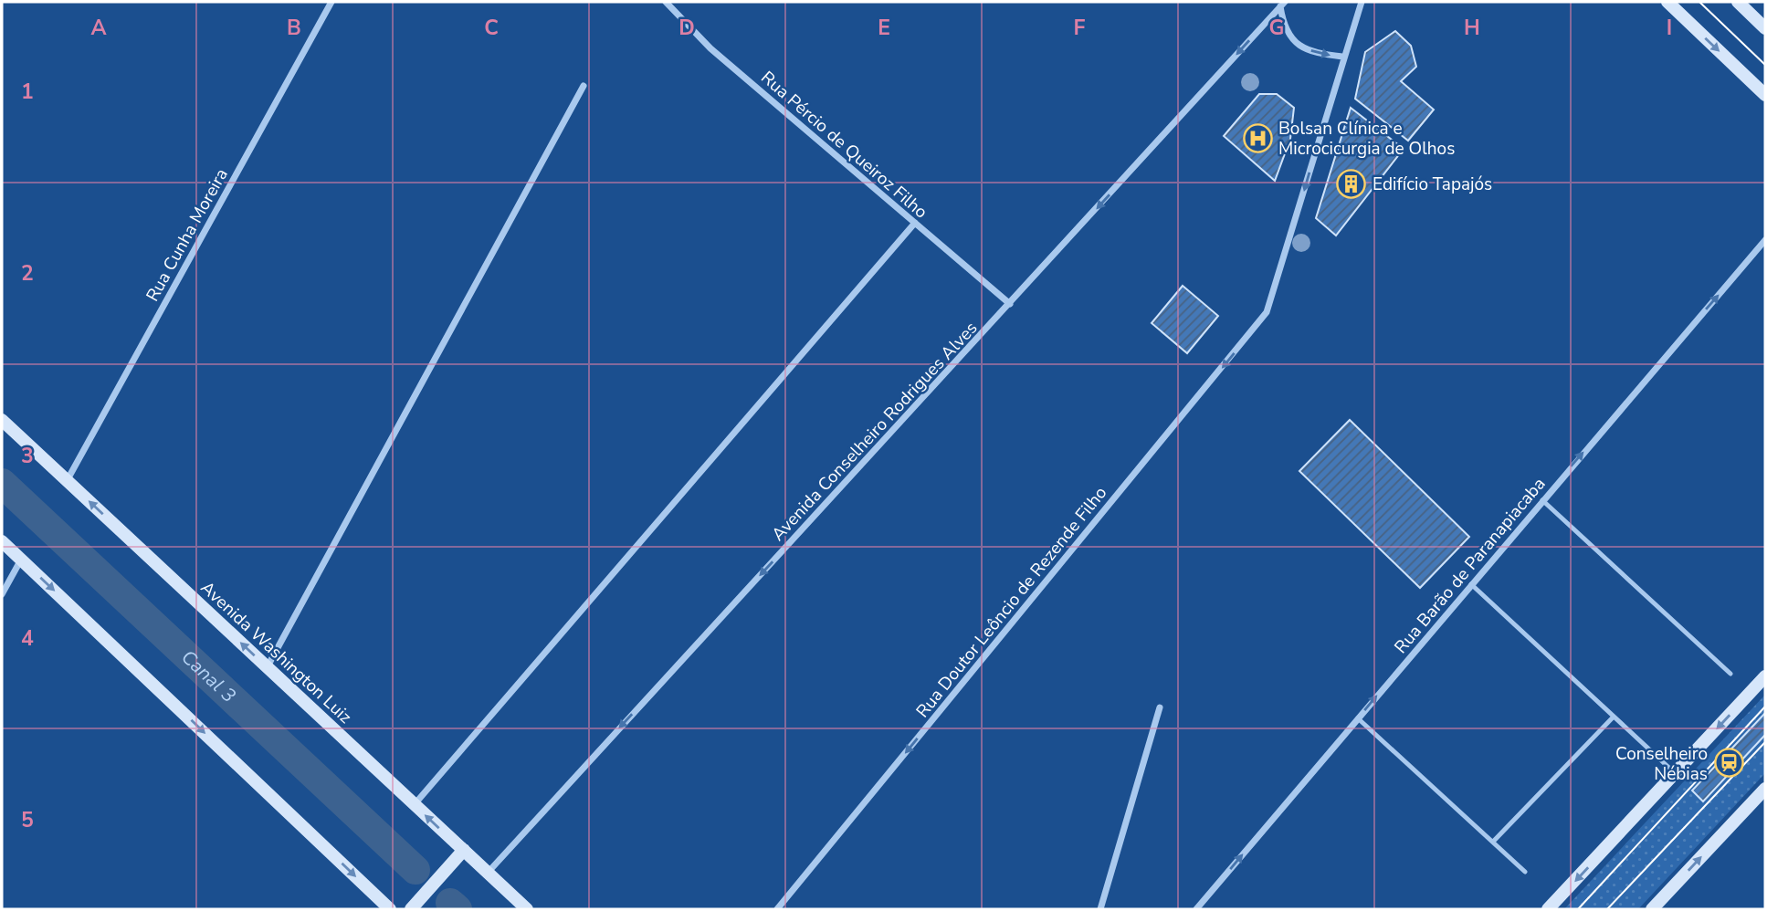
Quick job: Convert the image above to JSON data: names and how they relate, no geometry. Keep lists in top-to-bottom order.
{
  "streets": {
    "main road": ["Avenida Washington Luiz"],
    "street": [
      "Rua Pércio de Queiroz Filho",
      "Rua Cunha Moreira",
      "Avenida Conselheiro Rodrigues Alves",
      "Rua Barão de Paranapiacaba",
      "Rua Doutor Leôncio de Rezende Filho"
    ]
  },
  "crossings": [
    ["Rua Pércio de Queiroz Filho", "Avenida Conselheiro Rodrigues Alves"],
    ["Rua Cunha Moreira", "Avenida Washington Luiz"],
    ["Avenida Conselheiro Rodrigues Alves", "Rua Doutor Leôncio de Rezende Filho"],
    ["Avenida Conselheiro Rodrigues Alves", "Avenida Washington Luiz"]
  ],
  "one_way": ["Avenida Conselheiro Rodrigues Alves", "Rua Barão de Paranapiacaba", "Rua Doutor Leôncio de Rezende Filho"],
  "water": ["Canal 3"],
  "places": {
    "hospital": ["Bolsan Clínica e Microcicurgia de Olhos"],
    "building": ["Edifício Tapajós"],
    "station": ["Conselheiro Nébias"]
  },
  "grid": {
    "columns": [
      "A",
      "B",
      "C",
      "D",
      "E",
      "F",
      "G",
      "H",
      "I"
    ],
    "rows": [
      "1",
      "2",
      "3",
      "4",
      "5"
    ]
  }
}
